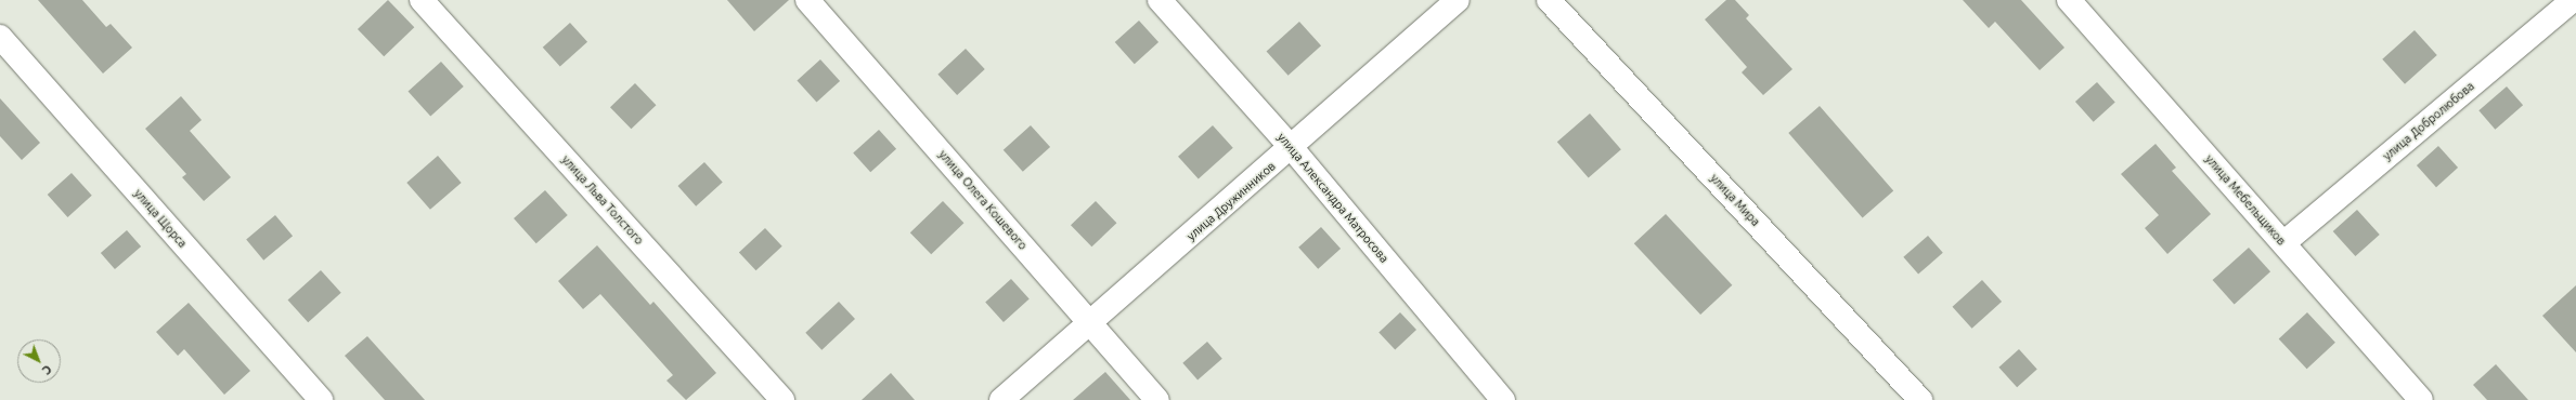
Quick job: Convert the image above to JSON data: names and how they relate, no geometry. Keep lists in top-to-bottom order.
{
  "streets": {
    "street": [
      "улица Добролюбова",
      "улица Александра Матросова",
      "улица Льва Толстого",
      "улица Олега Кошевого",
      "улица Мира",
      "улица Мебельщиков",
      "улица Дружинников",
      "улица Щорса"
    ]
  },
  "crossings": [
    ["улица Добролюбова", "улица Мебельщиков"],
    ["улица Александра Матросова", "улица Дружинников"],
    ["улица Олега Кошевого", "улица Дружинников"]
  ],
  "north": "bottom right"
}
